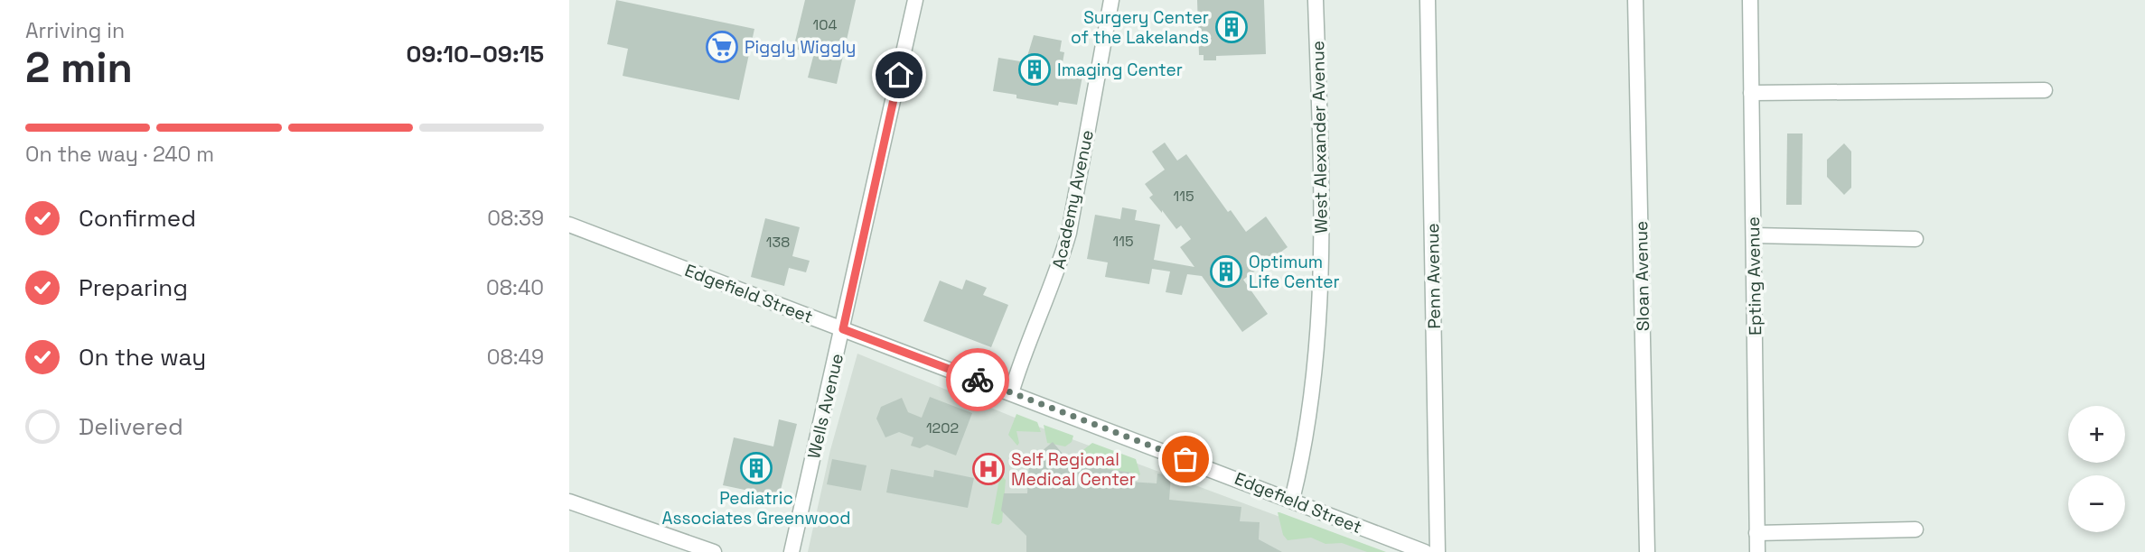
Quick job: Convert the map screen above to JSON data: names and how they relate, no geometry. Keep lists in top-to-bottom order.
{
  "streets": {
    "street": [
      "West Alexander Avenue",
      "Academy Avenue",
      "Penn Avenue",
      "Sloan Avenue",
      "Epting Avenue",
      "Edgefield Street",
      "Wells Avenue"
    ]
  },
  "crossings": [
    ["West Alexander Avenue", "Edgefield Street"],
    ["Academy Avenue", "Edgefield Street"],
    ["Edgefield Street", "Wells Avenue"]
  ],
  "places": {
    "building": [
      "Surgery Center of the Lakelands",
      "Imaging Center",
      "Optimum Life Center",
      "Pediatric Associates Greenwood"
    ],
    "supermarket": ["Piggly Wiggly"],
    "hospital": ["Self Regional Medical Center"]
  },
  "house_numbers": [
    "104",
    "115",
    "115",
    "138",
    "1202"
  ],
  "page": {
    "heading": ["2 min", "Arriving in", "09:10–09:15"],
    "bar": "On the way · 240 m",
    "list": [
      ["Confirmed", "08:39"],
      ["Preparing", "08:40"],
      ["On the way", "08:49"],
      "Delivered"
    ],
    "map_buttons": ["+", "−"]
  }
}
